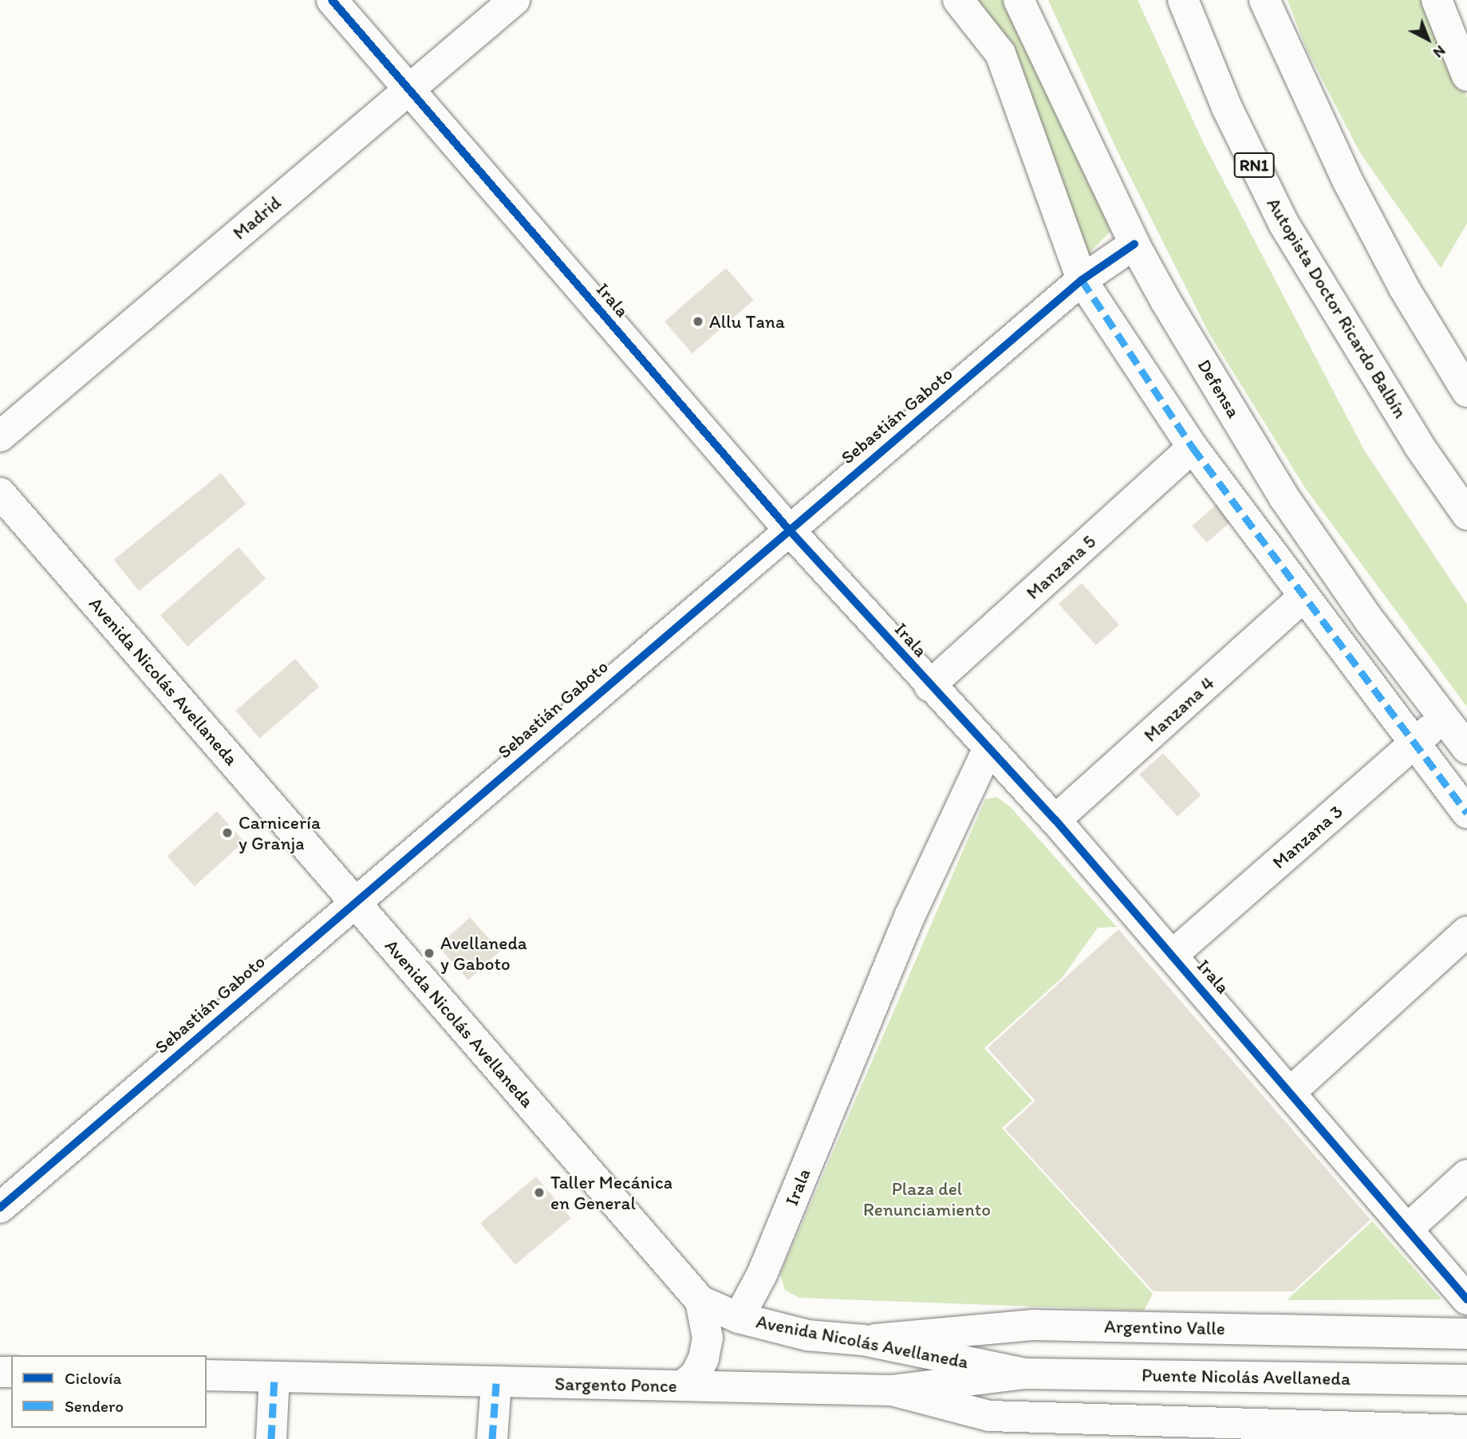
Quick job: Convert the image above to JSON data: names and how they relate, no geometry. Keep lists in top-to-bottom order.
{
  "streets": {
    "main road": [
      "RN1",
      "Madrid",
      "Irala",
      "Autopista Doctor Ricardo Balbín",
      "Defensa",
      "Sebastián Gaboto",
      "Manzana 5",
      "Avenida Nicolás Avellaneda",
      "Manzana 4",
      "Manzana 3",
      "Argentino Valle",
      "Puente Nicolás Avellaneda",
      "Sargento Ponce"
    ]
  },
  "crossings": [
    ["Madrid", "Irala"],
    ["Irala", "Sebastián Gaboto"],
    ["Irala", "Manzana 5"],
    ["Irala", "Avenida Nicolás Avellaneda"],
    ["Irala", "Manzana 4"],
    ["Irala", "Manzana 3"],
    ["Defensa", "Sebastián Gaboto"],
    ["Defensa", "Manzana 3"],
    ["Sebastián Gaboto", "Avenida Nicolás Avellaneda"],
    ["Avenida Nicolás Avellaneda", "Argentino Valle"],
    ["Avenida Nicolás Avellaneda", "Puente Nicolás Avellaneda"],
    ["Avenida Nicolás Avellaneda", "Sargento Ponce"],
    ["Puente Nicolás Avellaneda", "Sargento Ponce"]
  ],
  "parks": ["Plaza del Renunciamiento"],
  "places": [
    "Allu Tana",
    "Carnicería y Granja",
    "Avellaneda y Gaboto",
    "Taller Mecánica en General"
  ],
  "legend": ["Ciclovía", "Sendero"],
  "north": "bottom right"
}
